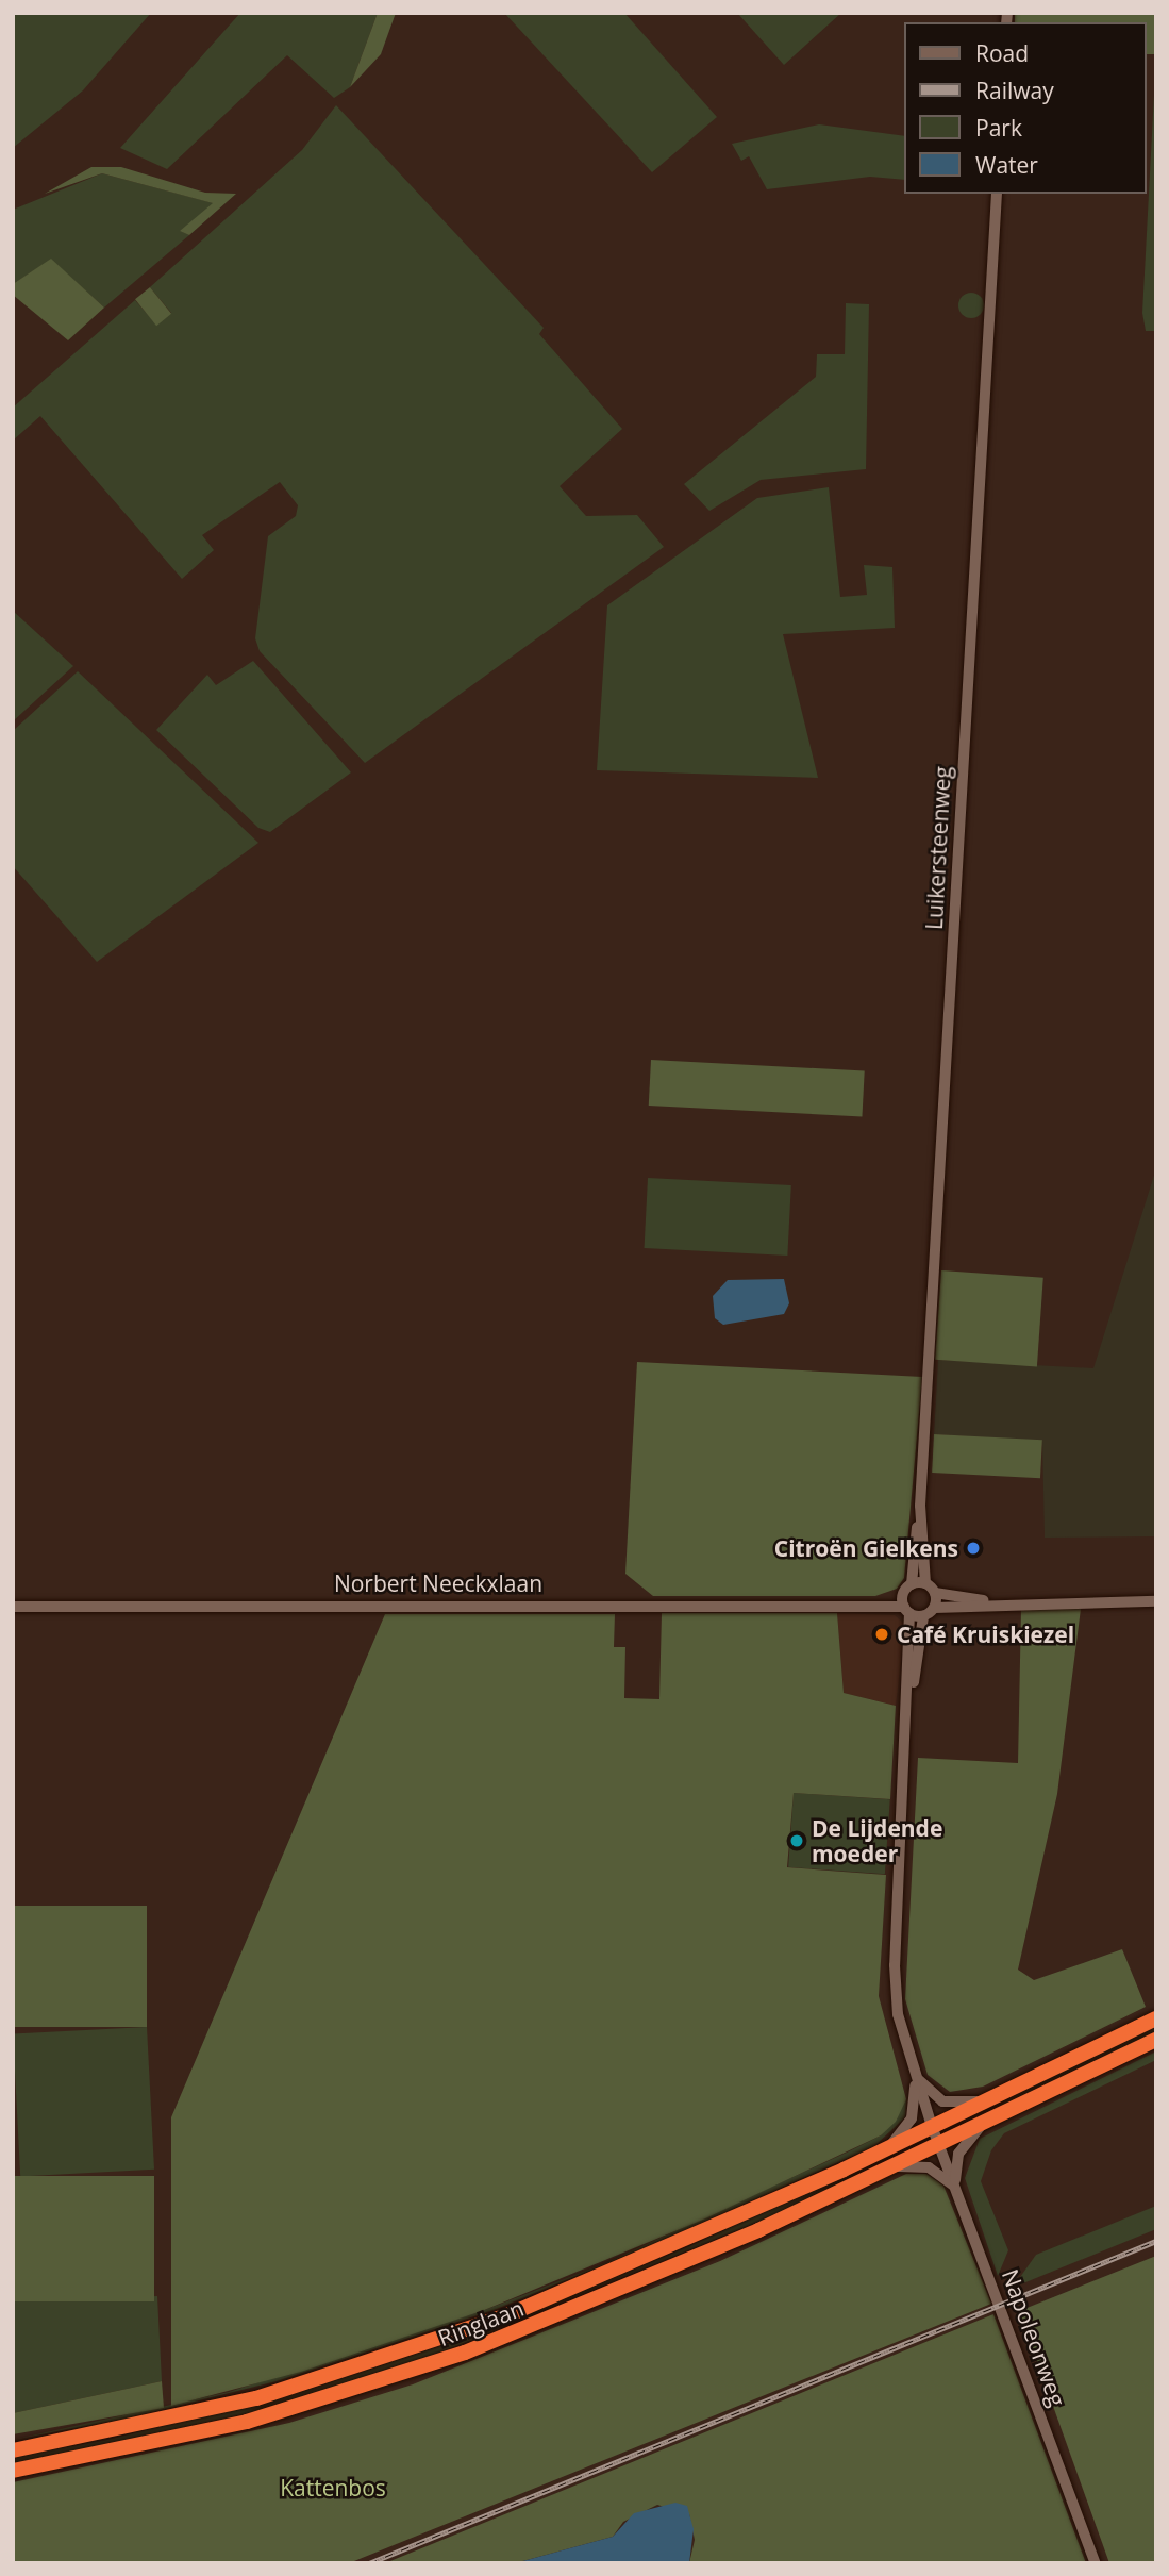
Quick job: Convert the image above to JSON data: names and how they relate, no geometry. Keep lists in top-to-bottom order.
{
  "streets": {
    "highway": ["Ringlaan"],
    "main road": ["Luikersteenweg", "Norbert Neeckxlaan", "Napoleonweg"]
  },
  "crossings": [
    ["Luikersteenweg", "Norbert Neeckxlaan"],
    ["Ringlaan", "Napoleonweg"]
  ],
  "parks": ["Kattenbos"],
  "places": ["Citroën Gielkens", "Café Kruiskiezel", "De Lijdende moeder"],
  "legend": [
    "Road",
    "Railway",
    "Park",
    "Water"
  ]
}
